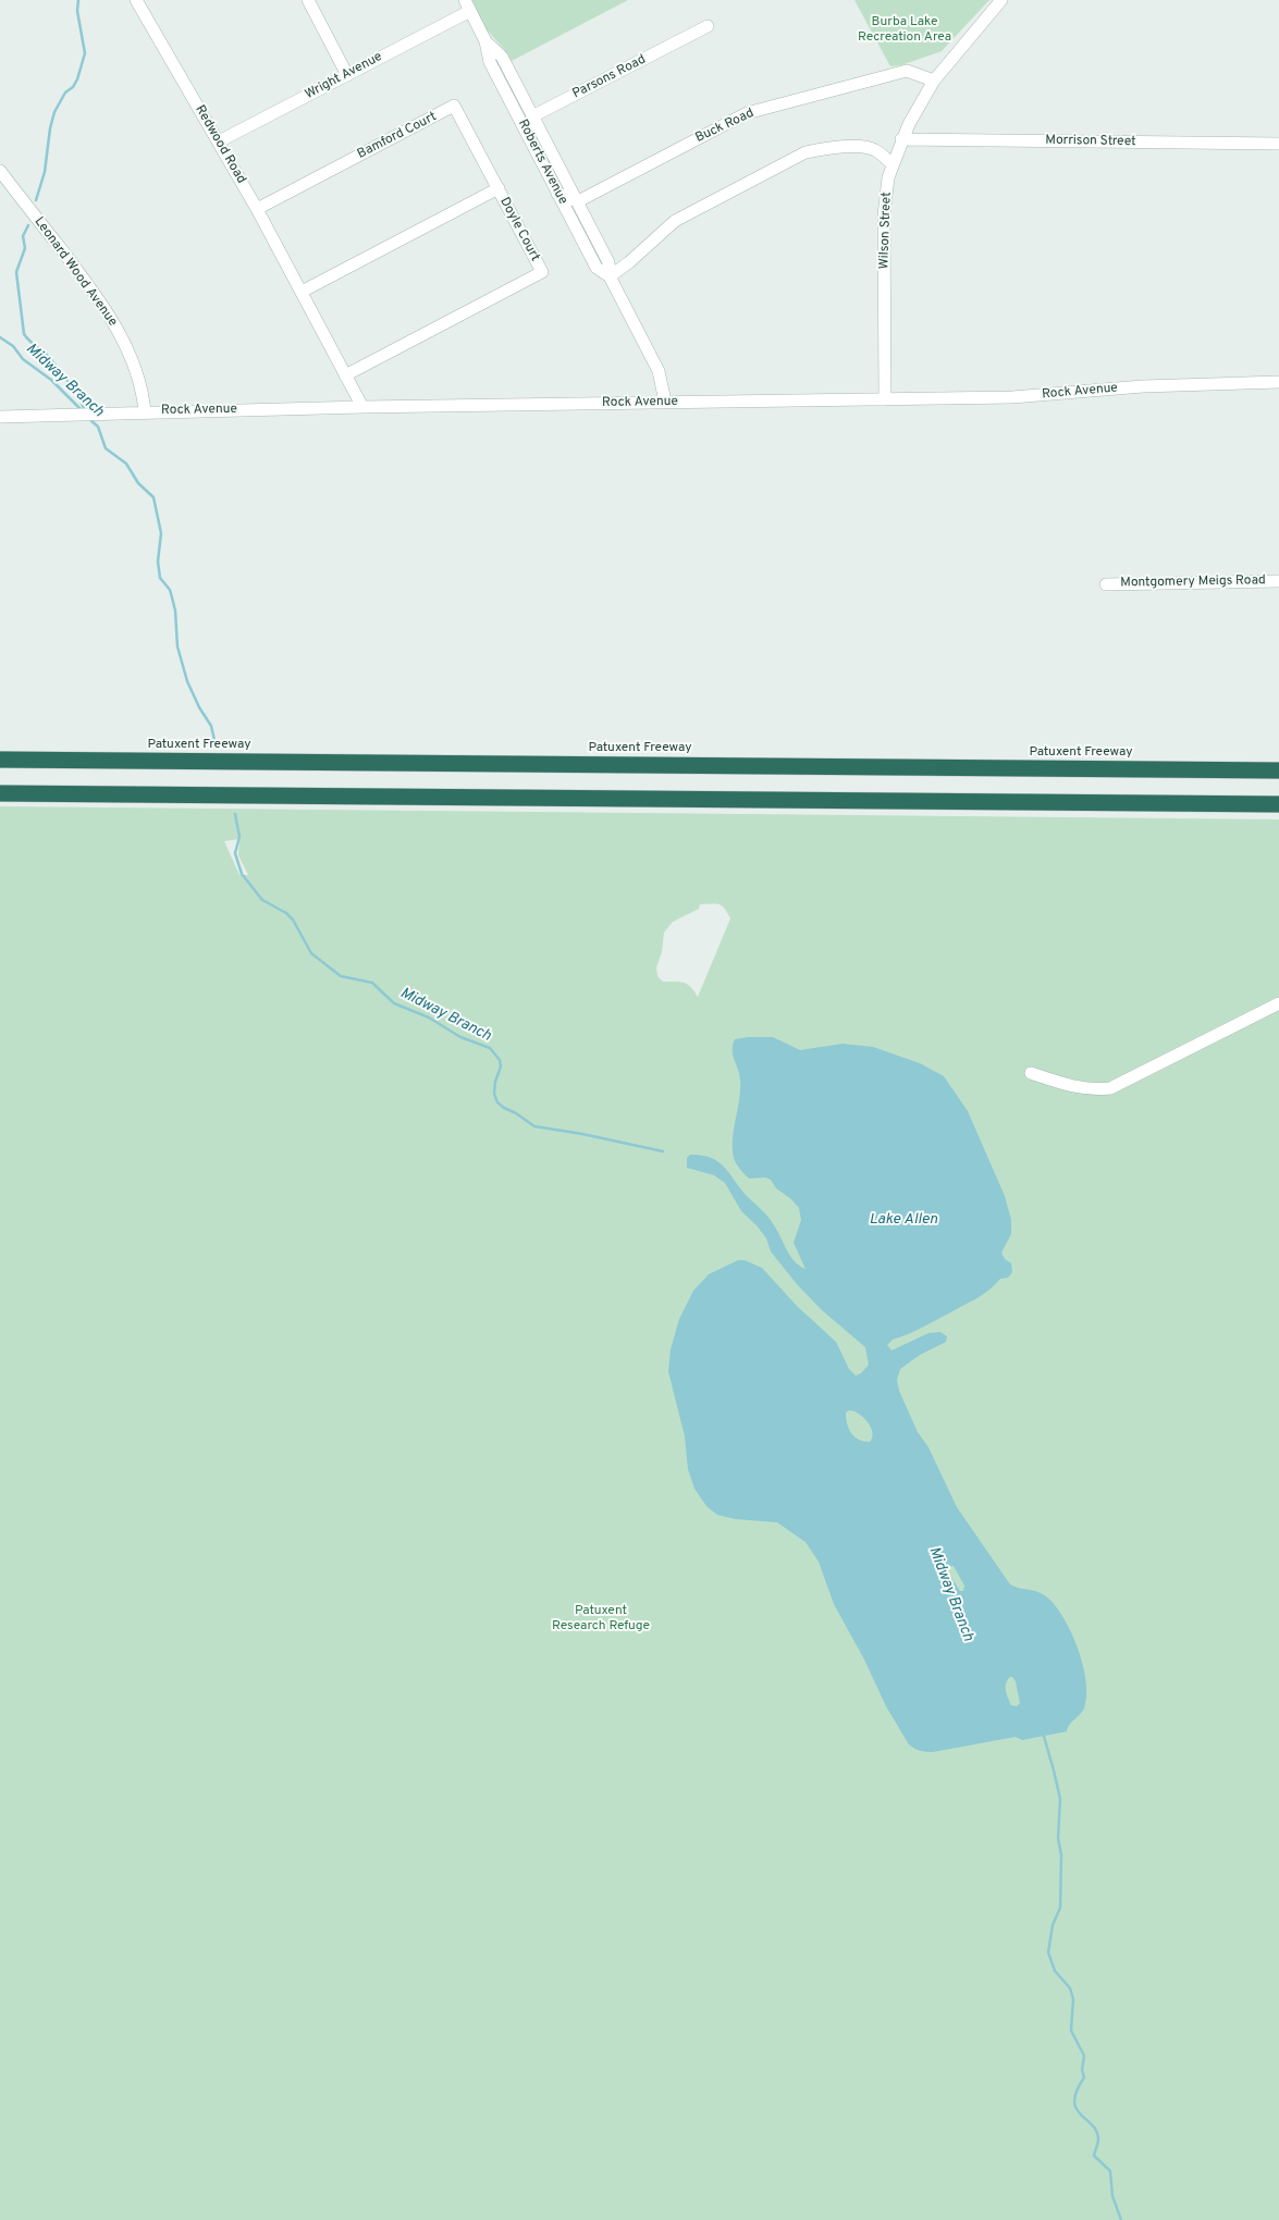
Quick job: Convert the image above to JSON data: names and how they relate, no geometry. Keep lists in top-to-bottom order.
{
  "streets": {
    "highway": ["Patuxent Freeway"],
    "street": [
      "Wright Avenue",
      "Parsons Road",
      "Buck Road",
      "Bamford Court",
      "Morrison Street",
      "Redwood Road",
      "Roberts Avenue",
      "Doyle Court",
      "Wilson Street",
      "Leonard Wood Avenue",
      "Rock Avenue",
      "Montgomery Meigs Road"
    ]
  },
  "crossings": [
    ["Wright Avenue", "Redwood Road"],
    ["Wright Avenue", "Roberts Avenue"],
    ["Parsons Road", "Roberts Avenue"],
    ["Buck Road", "Roberts Avenue"],
    ["Buck Road", "Wilson Street"],
    ["Bamford Court", "Redwood Road"],
    ["Bamford Court", "Doyle Court"],
    ["Morrison Street", "Wilson Street"],
    ["Redwood Road", "Doyle Court"],
    ["Roberts Avenue", "Rock Avenue"],
    ["Wilson Street", "Rock Avenue"],
    ["Leonard Wood Avenue", "Rock Avenue"]
  ],
  "water": ["Midway Branch", "Lake Allen"],
  "parks": ["Burba Lake Recreation Area", "Patuxent Research Refuge"]
}
